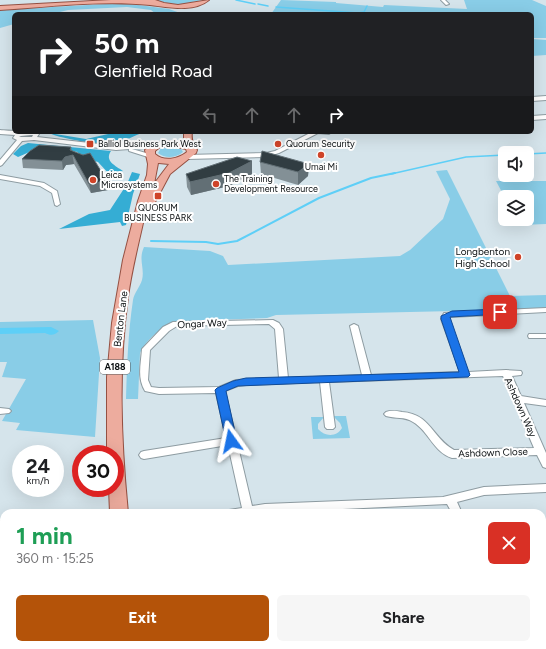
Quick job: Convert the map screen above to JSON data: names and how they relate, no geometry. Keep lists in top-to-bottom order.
{
  "streets": {
    "main road": ["Benton Lane", "A188"],
    "street": ["Ongar Way", "Ashdown Way", "Ashdown Close"]
  },
  "crossings": [
    ["Benton Lane", "A188"],
    ["Ashdown Way", "Ashdown Close"]
  ],
  "places": {
    "transit": ["Balliol Business Park West", "QUORUM BUSINESS PARK"],
    "other": [
      "Quorum Security",
      "Umai Mi",
      "Leica Microsystems",
      "The Training Development Resource",
      "Longbenton High School"
    ]
  },
  "page": {
    "turn": ["50 m", "Glenfield Road"],
    "speed": "24 km/h",
    "limit": "30",
    "heading": ["1 min", "360 m · 15:25"],
    "buttons": ["Exit", "Share"]
  }
}
